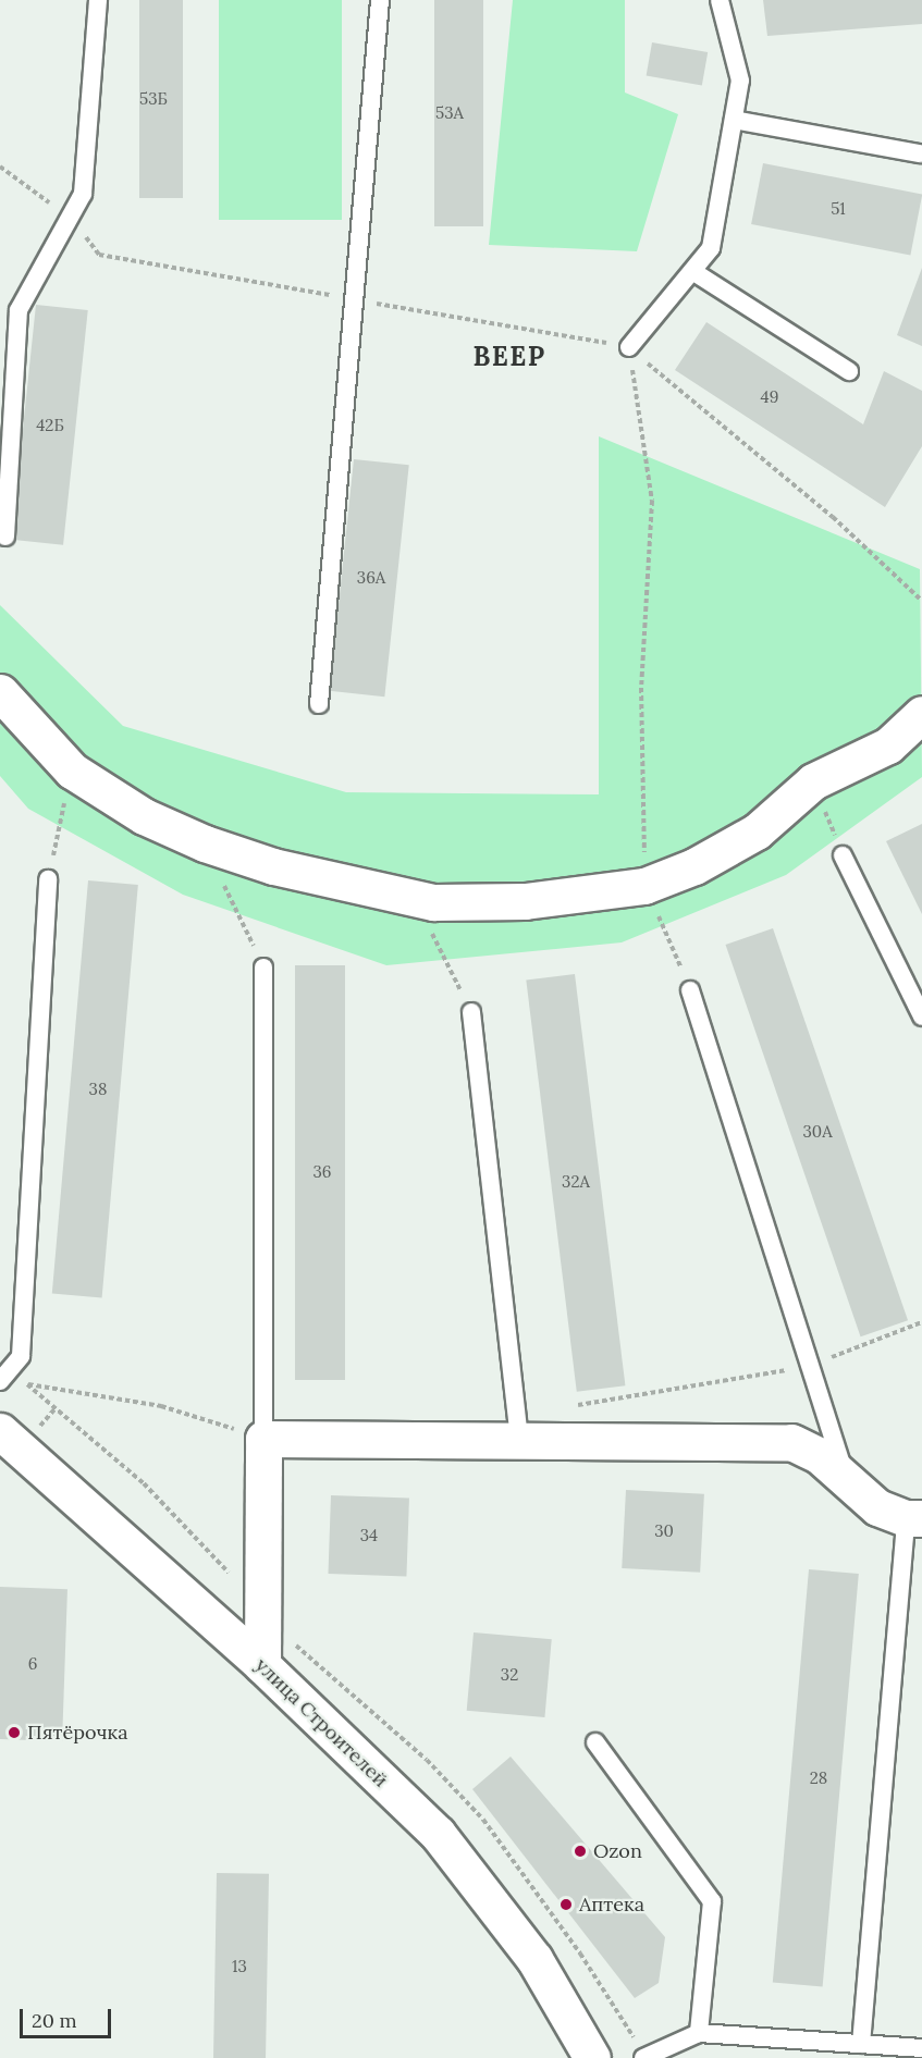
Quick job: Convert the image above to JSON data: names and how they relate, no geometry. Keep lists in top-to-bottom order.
{
  "streets": {
    "street": ["улица Строителей"]
  },
  "districts": ["ВЕЕР"],
  "places": ["Пятёрочка", "Ozon", "Аптека"],
  "house_numbers": [
    "53Б",
    "53А",
    "51",
    "49",
    "42Б",
    "36А",
    "38",
    "30А",
    "36",
    "32А",
    "30",
    "34",
    "6",
    "32",
    "28",
    "13"
  ],
  "scale_bar": "20 m"
}
